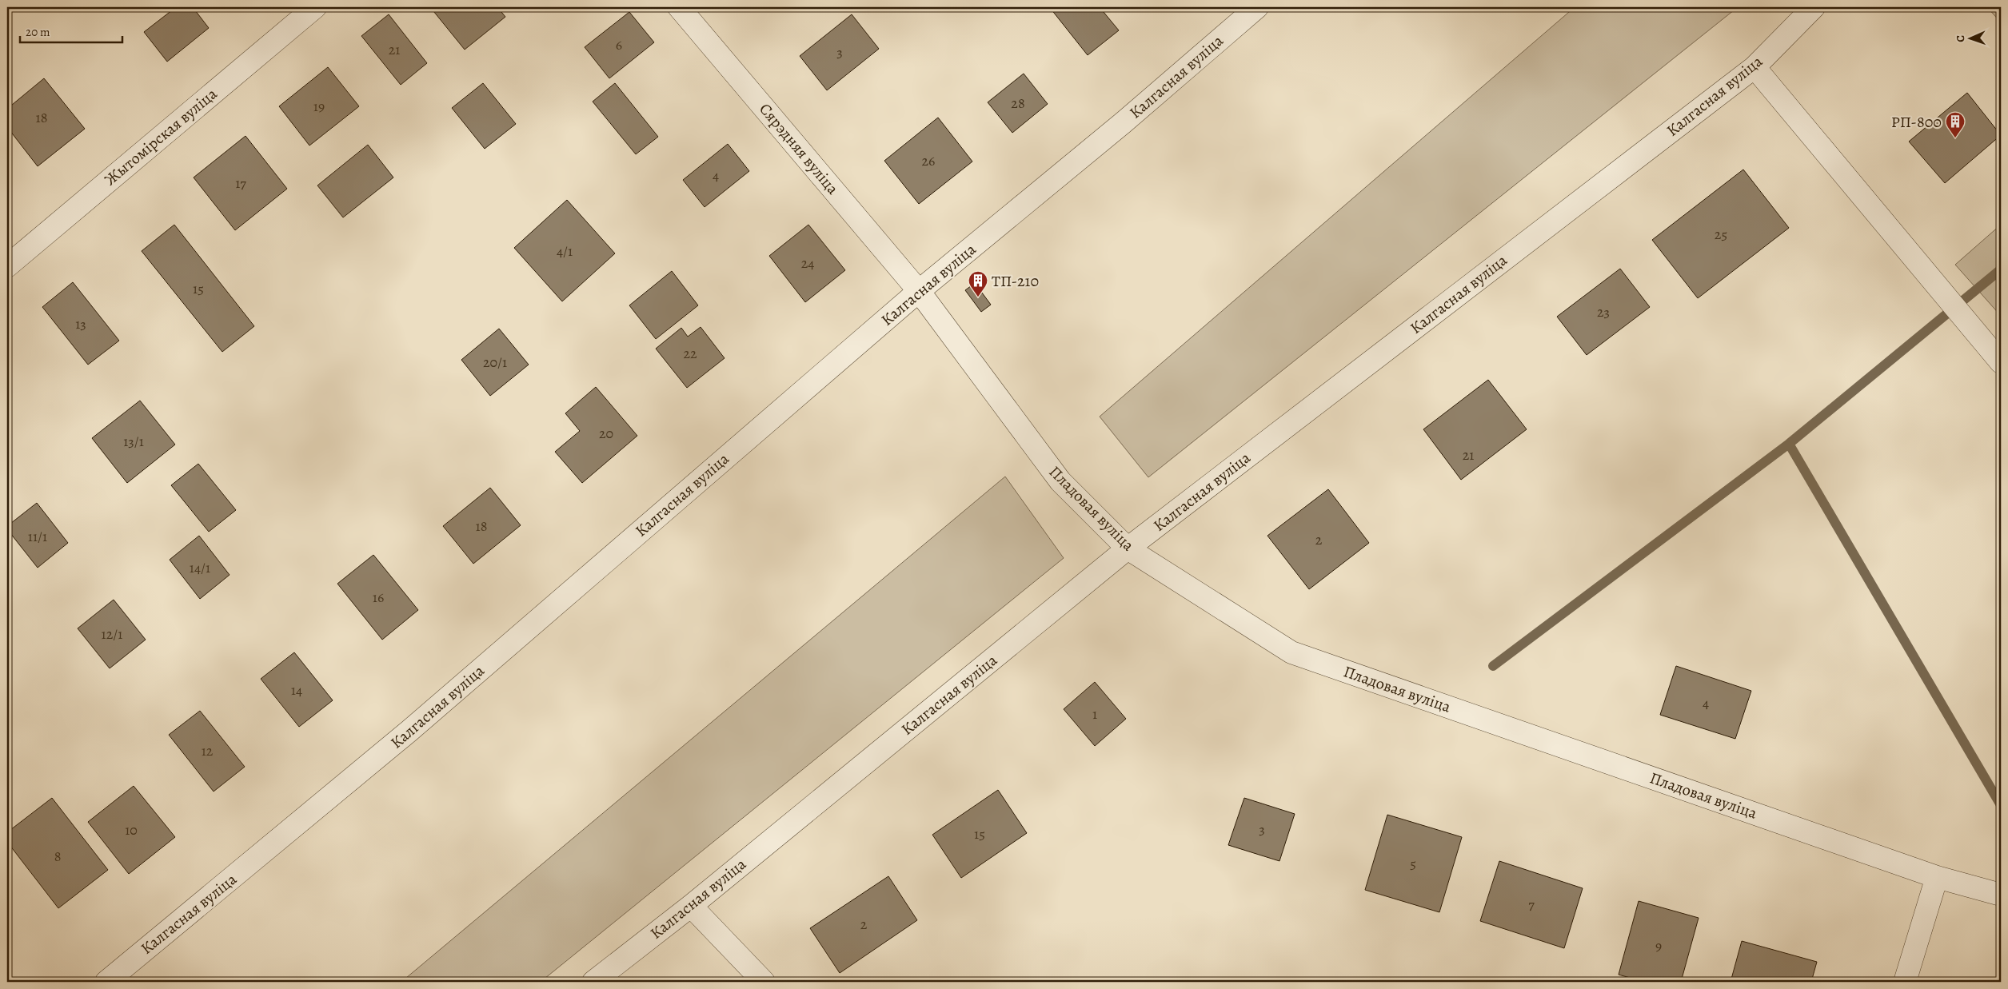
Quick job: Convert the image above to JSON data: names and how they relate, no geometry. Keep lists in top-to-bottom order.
{
  "streets": {
    "street": [
      "Калгасная вуліца",
      "Жытомірская вуліца",
      "Сярэдняя вуліца",
      "Пладовая вуліца"
    ]
  },
  "crossings": [
    ["Калгасная вуліца", "Сярэдняя вуліца"],
    ["Калгасная вуліца", "Пладовая вуліца"],
    ["Сярэдняя вуліца", "Пладовая вуліца"]
  ],
  "places": {
    "building": ["РП-800", "ТП-210"]
  },
  "house_numbers": [
    "6",
    "21",
    "3",
    "28",
    "19",
    "18",
    "26",
    "4",
    "17",
    "25",
    "4/1",
    "24",
    "15",
    "23",
    "13",
    "22",
    "20/1",
    "20",
    "13/1",
    "21",
    "18",
    "11/1",
    "2",
    "14/1",
    "16",
    "12/1",
    "14",
    "4",
    "1",
    "12",
    "3",
    "10",
    "15",
    "8",
    "5",
    "7",
    "2",
    "9"
  ],
  "scale_bar": "20 m",
  "north": "left"
}
